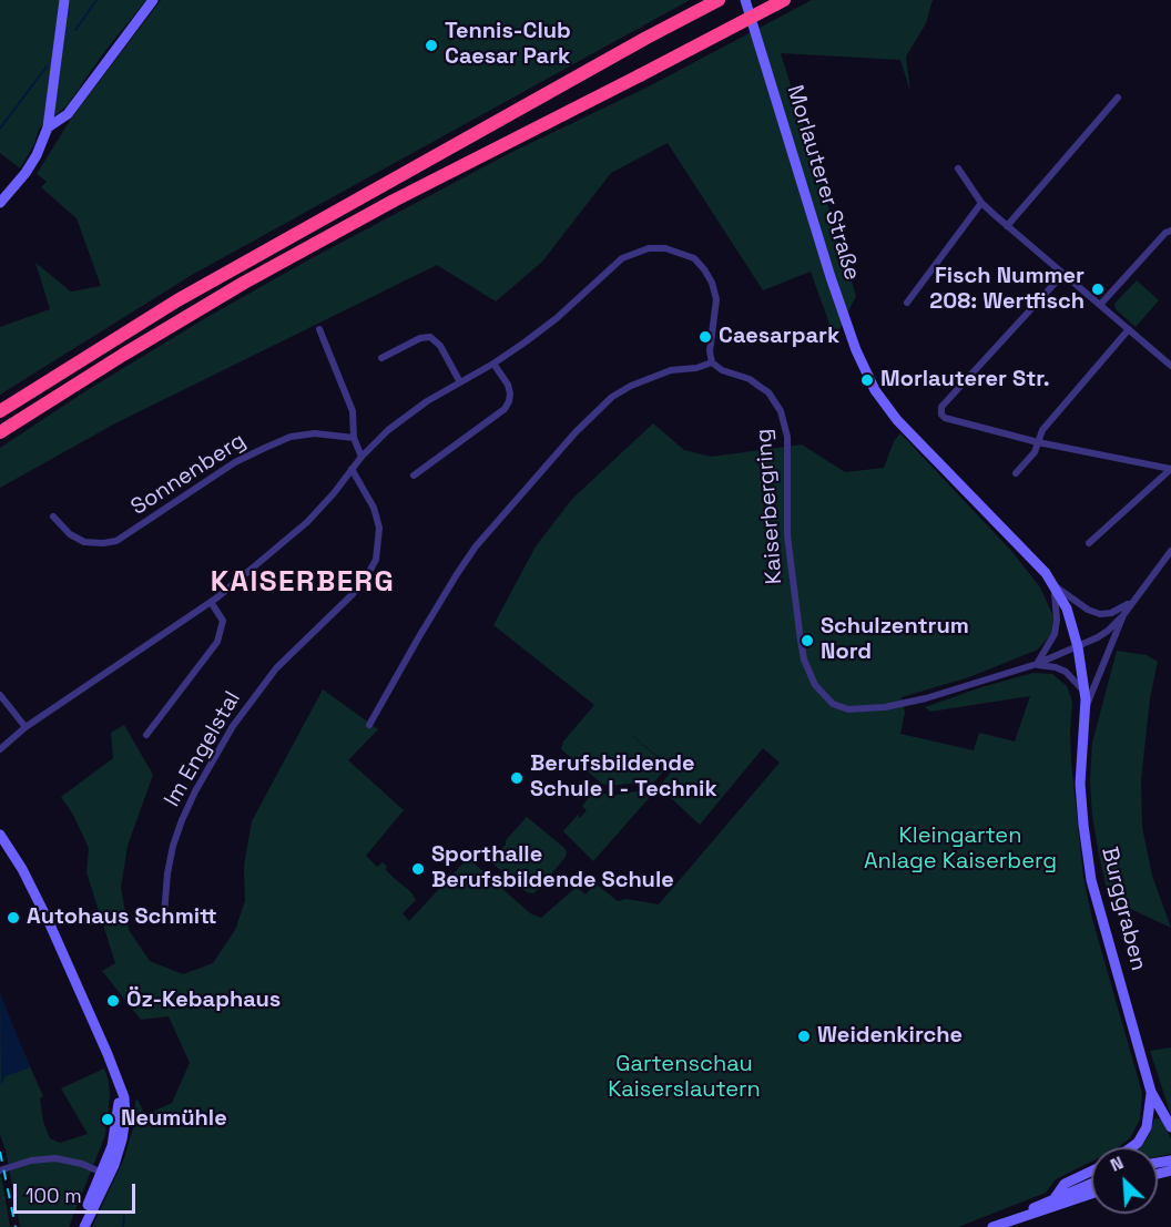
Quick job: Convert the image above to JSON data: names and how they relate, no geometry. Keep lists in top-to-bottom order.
{
  "streets": {
    "street": [
      "Morlauterer Straße",
      "Sonnenberg",
      "Kaiserbergring",
      "Im Engelstal",
      "Burggraben"
    ]
  },
  "crossings": [
    ["Morlauterer Straße", "Burggraben"],
    ["Kaiserbergring", "Burggraben"]
  ],
  "districts": ["KAISERBERG"],
  "parks": ["Kleingarten Anlage Kaiserberg", "Gartenschau Kaiserslautern"],
  "places": [
    "Tennis-Club Caesar Park",
    "Fisch Nummer 208: Wertfisch",
    "Caesarpark",
    "Morlauterer Str.",
    "Schulzentrum Nord",
    "Berufsbildende Schule I - Technik",
    "Sporthalle Berufsbildende Schule",
    "Autohaus Schmitt",
    "Öz-Kebaphaus",
    "Weidenkirche",
    "Neumühle"
  ],
  "scale_bar": "100 m",
  "north": "top left"
}
